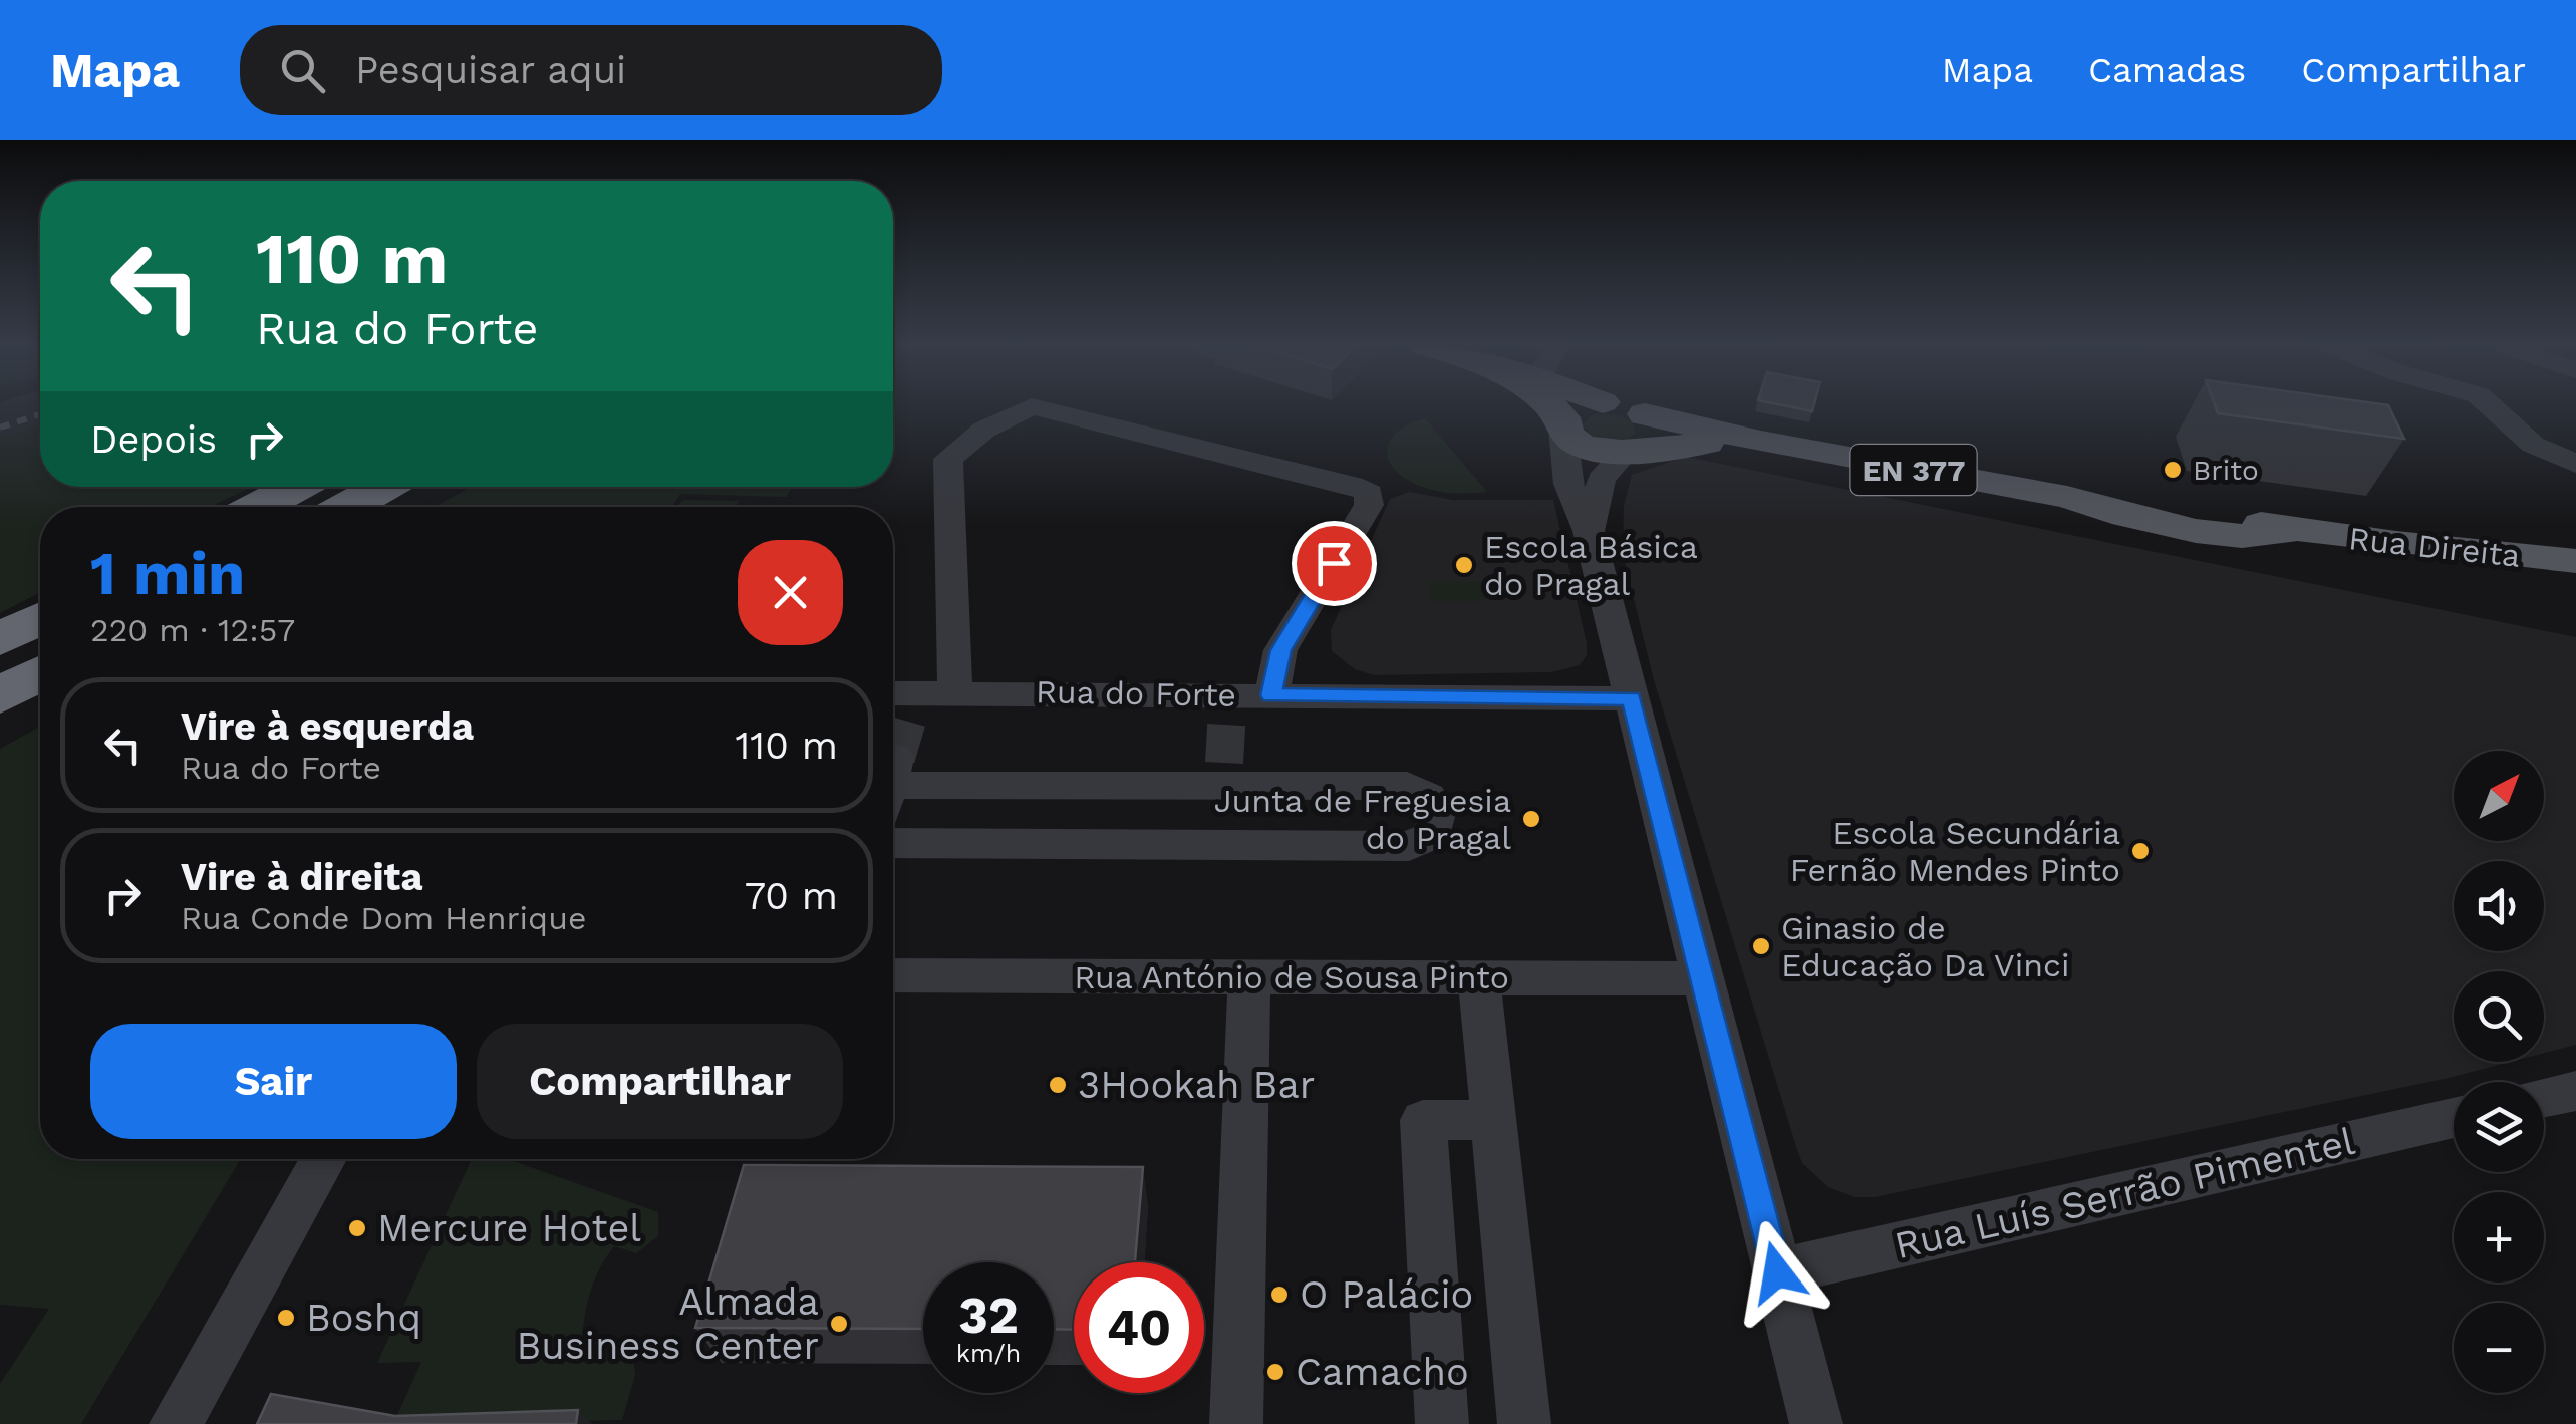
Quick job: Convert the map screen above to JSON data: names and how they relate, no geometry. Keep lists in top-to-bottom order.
{
  "streets": {
    "main road": ["EN 377", "Rua Direita"],
    "street": ["Rua do Forte", "Rua António de Sousa Pinto", "Rua Luís Serrão Pimentel"]
  },
  "crossings": [
    ["EN 377", "Rua Direita"]
  ],
  "places": [
    "Brito",
    "Escola Básica do Pragal",
    "Junta de Freguesia do Pragal",
    "Escola Secundária Fernão Mendes Pinto",
    "Ginasio de Educação Da Vinci",
    "3Hookah Bar",
    "Mercure Hotel",
    "O Palácio",
    "Boshq",
    "Almada Business Center",
    "Camacho"
  ],
  "north": "top right",
  "page": {
    "header": "Mapa",
    "search": "Pesquisar aqui",
    "nav": ["Mapa", "Camadas", "Compartilhar"],
    "turn": ["110 m", "Rua do Forte"],
    "then": "Depois",
    "heading": ["1 min", "220 m · 12:57"],
    "list": [
      {
        "name": "Vire à esquerda",
        "note": "Rua do Forte",
        "value": "110 m"
      },
      {
        "name": "Vire à direita",
        "note": "Rua Conde Dom Henrique",
        "value": "70 m"
      }
    ],
    "map_buttons": ["+", "−"],
    "buttons": ["Sair", "Compartilhar"],
    "speed": "32 km/h",
    "limit": "40"
  }
}
